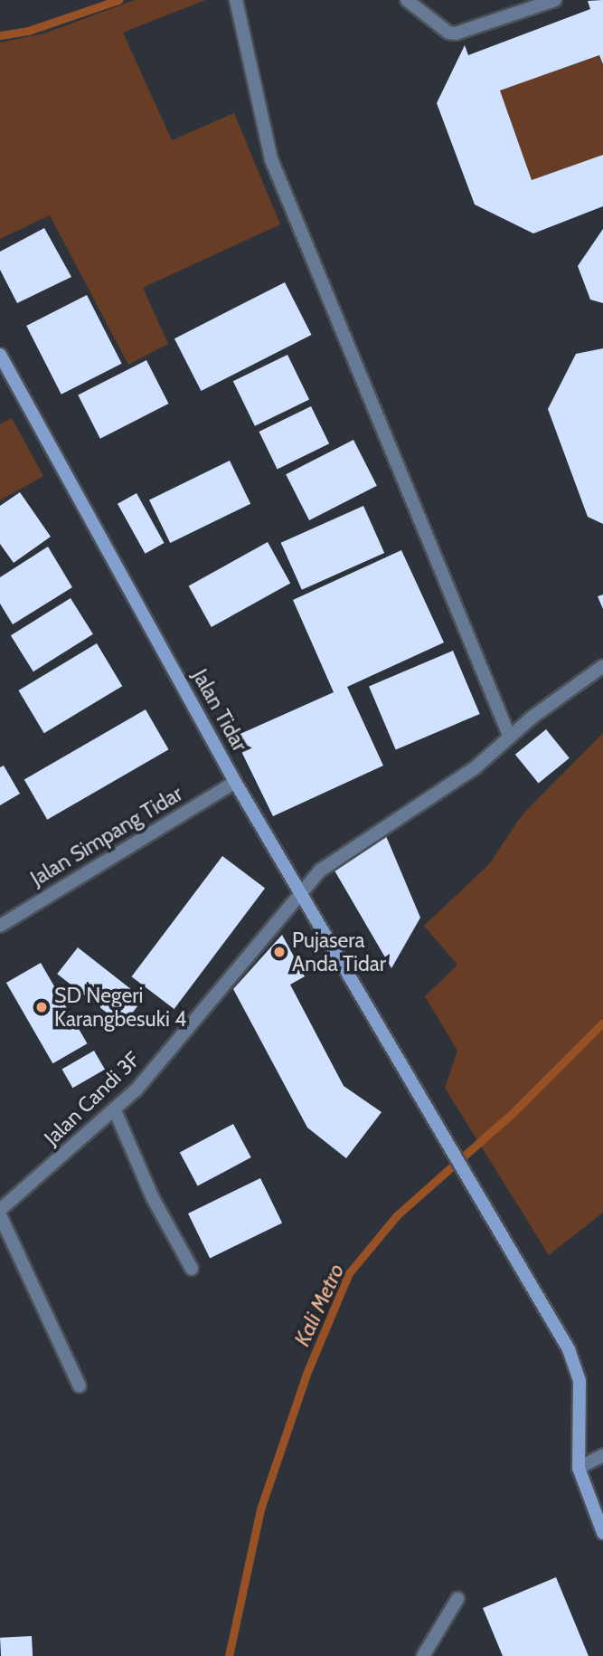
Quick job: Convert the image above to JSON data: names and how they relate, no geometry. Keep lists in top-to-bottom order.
{
  "streets": {
    "main road": ["Jalan Tidar"],
    "street": ["Jalan Simpang Tidar", "Jalan Candi 3F"]
  },
  "crossings": [
    ["Jalan Tidar", "Jalan Simpang Tidar"],
    ["Jalan Tidar", "Jalan Candi 3F"]
  ],
  "water": ["Kali Metro"],
  "places": ["Pujasera Anda Tidar", "SD Negeri Karangbesuki 4"]
}
